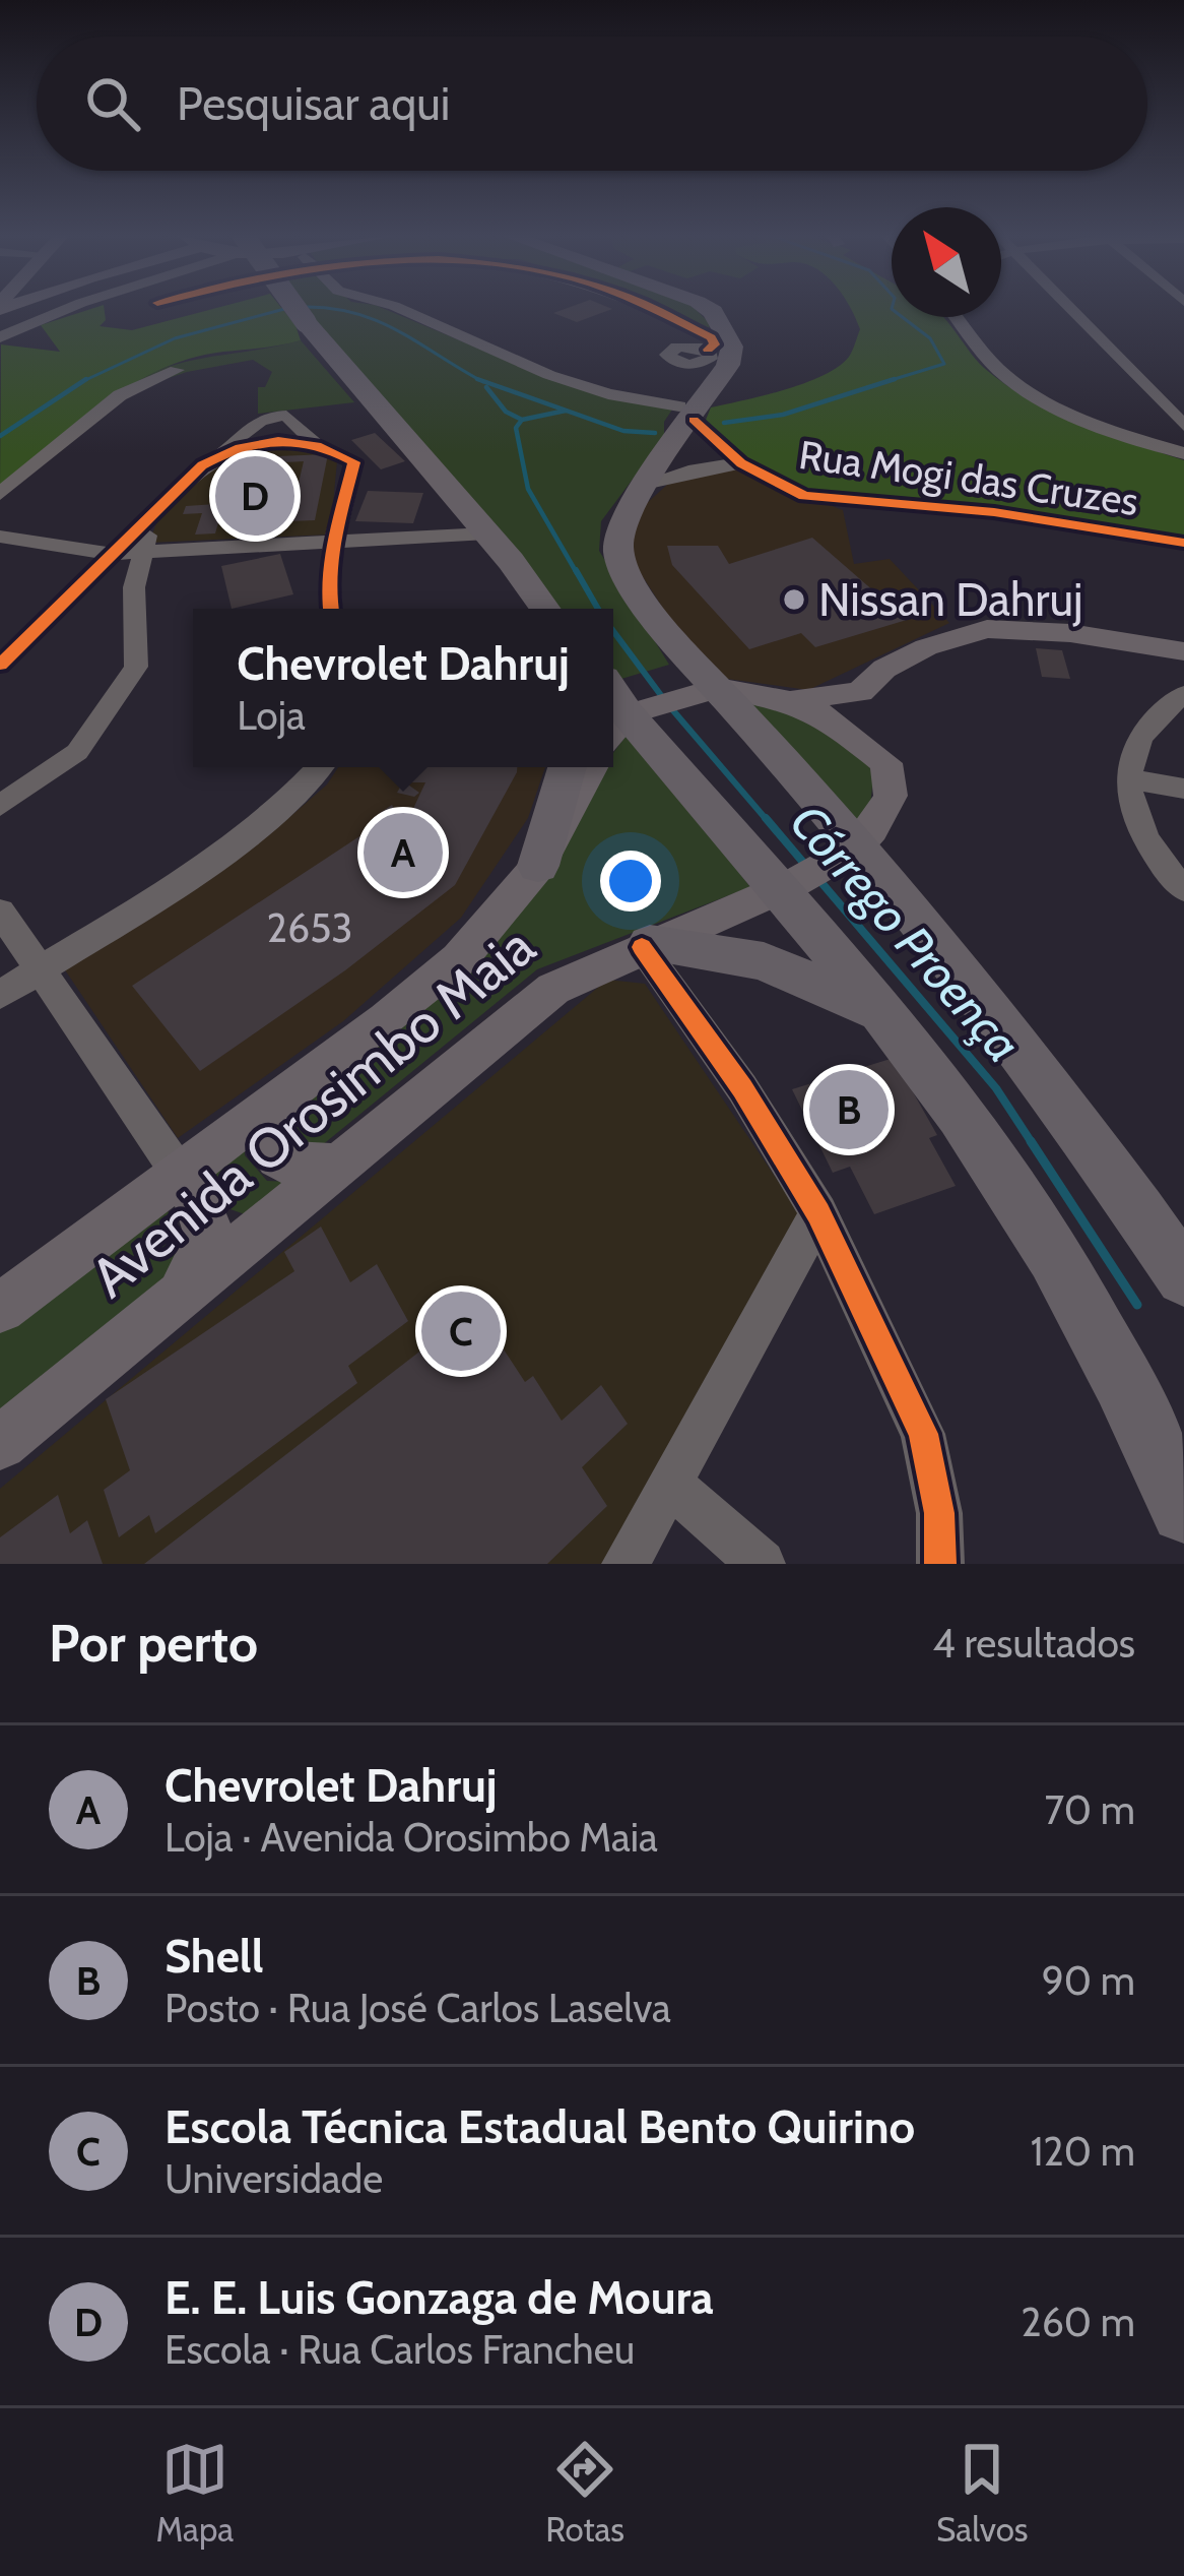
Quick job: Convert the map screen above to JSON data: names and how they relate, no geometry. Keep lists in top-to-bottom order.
{
  "streets": {
    "main road": ["Avenida Orosimbo Maia"],
    "street": ["Rua Mogi das Cruzes"]
  },
  "water": ["Córrego Proença"],
  "places": ["Nissan Dahruj"],
  "house_numbers": ["2653"],
  "north": "top left",
  "page": {
    "search": "Pesquisar aqui",
    "pins": [
      "D",
      "A",
      "B",
      "C"
    ],
    "popup": ["Chevrolet Dahruj", "Loja"],
    "heading": ["Por perto", "4 resultados"],
    "list": [
      {
        "mark": "A",
        "name": "Chevrolet Dahruj",
        "note": "Loja · Avenida Orosimbo Maia",
        "value": "70 m"
      },
      {
        "mark": "B",
        "name": "Shell",
        "note": "Posto · Rua José Carlos Laselva",
        "value": "90 m"
      },
      {
        "mark": "C",
        "name": "Escola Técnica Estadual Bento Quirino",
        "note": "Universidade",
        "value": "120 m"
      },
      {
        "mark": "D",
        "name": "E. E. Luis Gonzaga de Moura",
        "note": "Escola · Rua Carlos Francheu",
        "value": "260 m"
      }
    ],
    "nav": ["Mapa", "Rotas", "Salvos"]
  }
}
